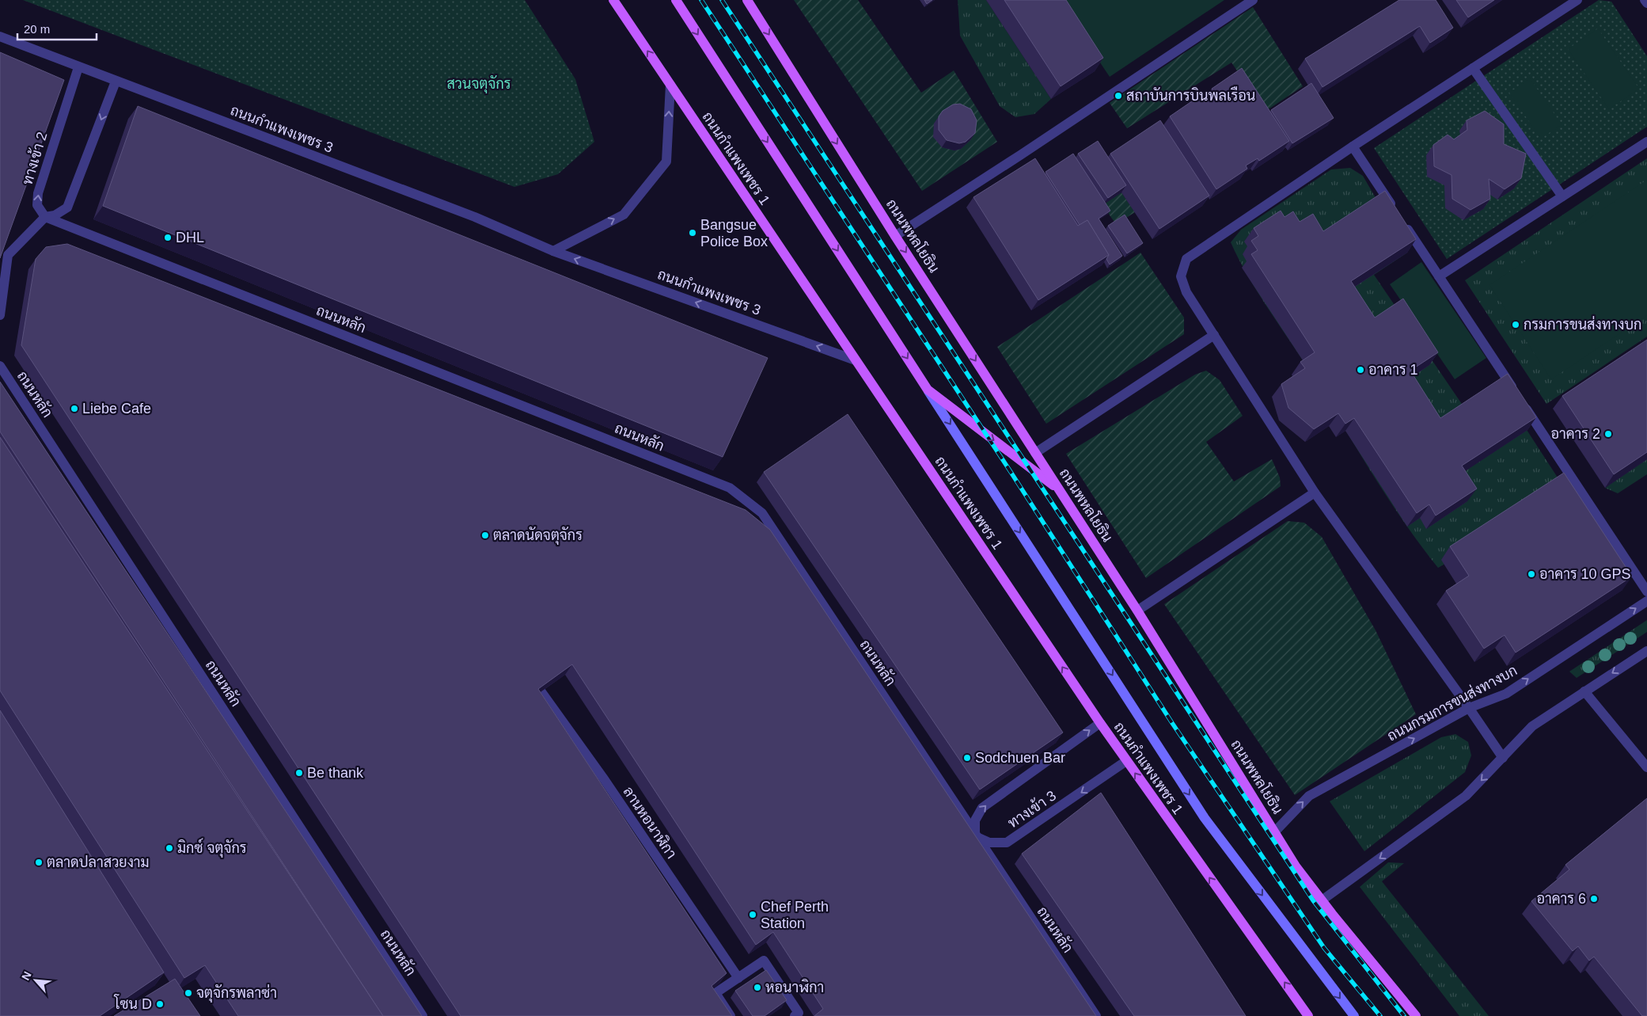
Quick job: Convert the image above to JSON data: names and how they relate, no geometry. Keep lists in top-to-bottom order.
{
  "streets": {
    "main road": ["ถนนกำแพงเพชร 1", "ถนนพหลโยธิน"],
    "street": [
      "ถนนกำแพงเพชร 3",
      "ทางเข้า 2",
      "ถนนหลัก",
      "ถนนกรมการขนส่งทางบก",
      "ทางเข้า 3",
      "ลานหอนาฬิกา"
    ]
  },
  "crossings": [
    ["ถนนกำแพงเพชร 3", "ทางเข้า 2"],
    ["ถนนกำแพงเพชร 3", "ถนนกำแพงเพชร 1"],
    ["ทางเข้า 2", "ถนนหลัก"],
    ["ถนนกำแพงเพชร 1", "ทางเข้า 3"],
    ["ถนนพหลโยธิน", "ถนนกรมการขนส่งทางบก"],
    ["ถนนหลัก", "ทางเข้า 3"]
  ],
  "one_way": ["ถนนกำแพงเพชร 3"],
  "parks": ["สวนจตุจักร"],
  "places": [
    "สถาบันการบินพลเรือน",
    "Bangsue Police Box",
    "DHL",
    "กรมการขนส่งทางบก",
    "อาคาร 1",
    "Liebe Cafe",
    "อาคาร 2",
    "ตลาดนัดจตุจักร",
    "อาคาร 10 GPS",
    "Sodchuen Bar",
    "Be thank",
    "มิกซ์ จตุจักร",
    "ตลาดปลาสวยงาม",
    "อาคาร 6",
    "Chef Perth Station",
    "หอนาฬิกา",
    "จตุจักรพลาซ่า",
    "โซน D"
  ],
  "scale_bar": "20 m",
  "north": "top left"
}
